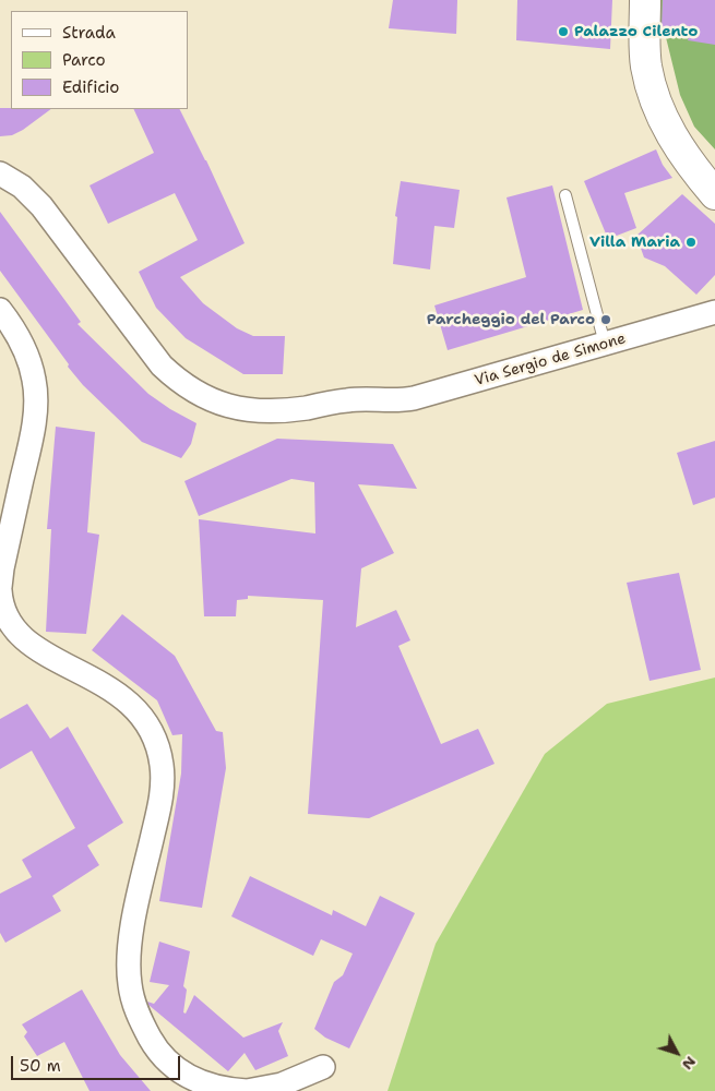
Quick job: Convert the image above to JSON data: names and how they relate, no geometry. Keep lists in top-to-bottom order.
{
  "streets": {
    "street": ["Via Sergio de Simone"]
  },
  "places": ["Palazzo Cilento", "Villa Maria", "Parcheggio del Parco"],
  "legend": ["Strada", "Parco", "Edificio"],
  "scale_bar": "50 m",
  "north": "bottom right"
}
